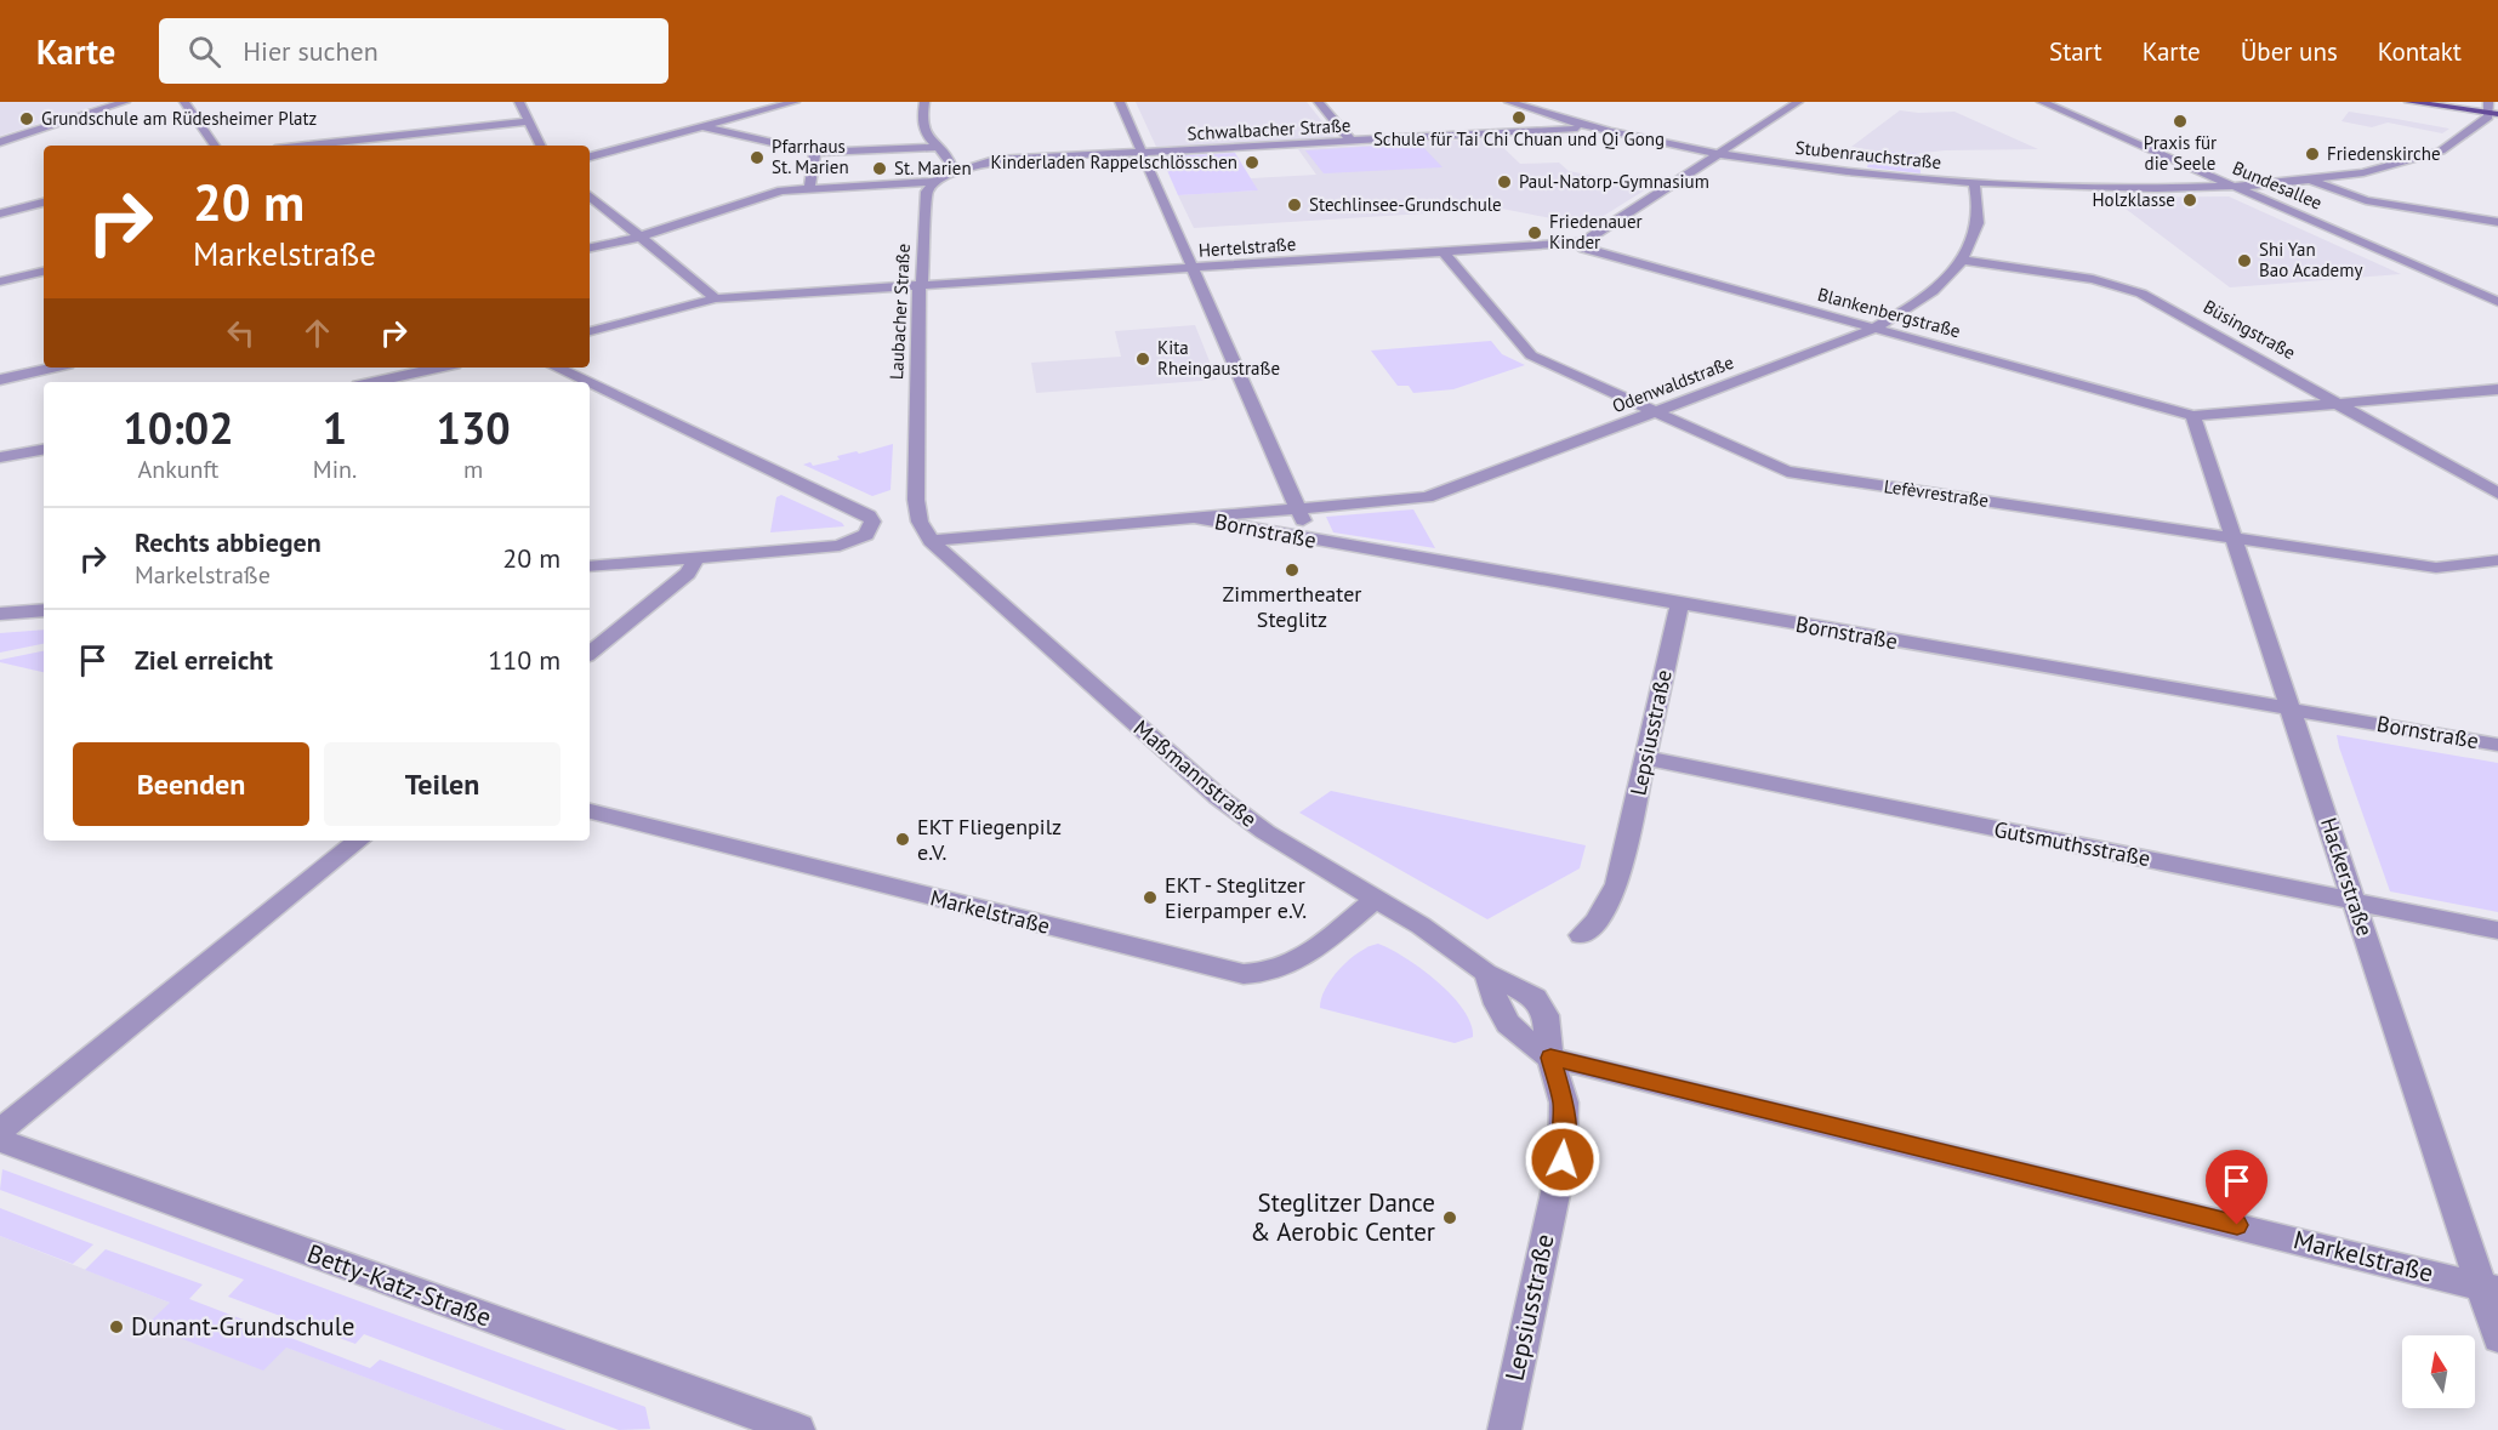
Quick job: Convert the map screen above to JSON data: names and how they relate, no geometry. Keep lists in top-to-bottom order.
{
  "streets": {
    "street": [
      "Schwalbacher Straße",
      "Stubenrauchstraße",
      "Bundesallee",
      "Hertelstraße",
      "Laubacher Straße",
      "Blankenbergstraße",
      "Büsingstraße",
      "Odenwaldstraße",
      "Lefèvrestraße",
      "Bornstraße",
      "Lepsiusstraße",
      "Maßmannstraße",
      "Gutsmuthsstraße",
      "Hackerstraße",
      "Markelstraße",
      "Betty-Katz-Straße"
    ]
  },
  "crossings": [
    ["Schwalbacher Straße", "Stubenrauchstraße"],
    ["Schwalbacher Straße", "Laubacher Straße"],
    ["Stubenrauchstraße", "Bundesallee"],
    ["Stubenrauchstraße", "Odenwaldstraße"],
    ["Hertelstraße", "Laubacher Straße"],
    ["Hertelstraße", "Blankenbergstraße"],
    ["Hertelstraße", "Lefèvrestraße"],
    ["Laubacher Straße", "Odenwaldstraße"],
    ["Laubacher Straße", "Maßmannstraße"],
    ["Blankenbergstraße", "Odenwaldstraße"],
    ["Blankenbergstraße", "Hackerstraße"],
    ["Büsingstraße", "Odenwaldstraße"],
    ["Odenwaldstraße", "Lefèvrestraße"],
    ["Odenwaldstraße", "Bornstraße"],
    ["Odenwaldstraße", "Maßmannstraße"],
    ["Lefèvrestraße", "Hackerstraße"],
    ["Bornstraße", "Lepsiusstraße"],
    ["Bornstraße", "Hackerstraße"],
    ["Lepsiusstraße", "Maßmannstraße"],
    ["Lepsiusstraße", "Gutsmuthsstraße"],
    ["Lepsiusstraße", "Markelstraße"],
    ["Maßmannstraße", "Markelstraße"],
    ["Gutsmuthsstraße", "Hackerstraße"],
    ["Hackerstraße", "Markelstraße"]
  ],
  "places": [
    "Schule für Tai Chi Chuan und Qi Gong",
    "Grundschule am Rüdesheimer Platz",
    "Praxis für die Seele",
    "Friedenskirche",
    "Pfarrhaus St. Marien",
    "Kinderladen Rappelschlösschen",
    "St. Marien",
    "Paul-Natorp-Gymnasium",
    "Holzklasse",
    "Stechlinsee-Grundschule",
    "Friedenauer Kinder",
    "Shi Yan Bao Academy",
    "Kita Rheingaustraße",
    "Zimmertheater Steglitz",
    "EKT Fliegenpilz e.V.",
    "EKT - Steglitzer Eierpamper e.V.",
    "Steglitzer Dance & Aerobic Center",
    "Dunant-Grundschule"
  ],
  "north": "top",
  "page": {
    "header": "Karte",
    "search": "Hier suchen",
    "nav": [
      "Start",
      "Karte",
      "Über uns",
      "Kontakt"
    ],
    "turn": ["20 m", "Markelstraße"],
    "eta": [
      "10:02",
      "Ankunft",
      "1",
      "Min.",
      "130",
      "m"
    ],
    "list": [
      {
        "name": "Rechts abbiegen",
        "note": "Markelstraße",
        "value": "20 m"
      },
      {
        "name": "Ziel erreicht",
        "value": "110 m"
      }
    ],
    "buttons": ["Beenden", "Teilen"]
  }
}
